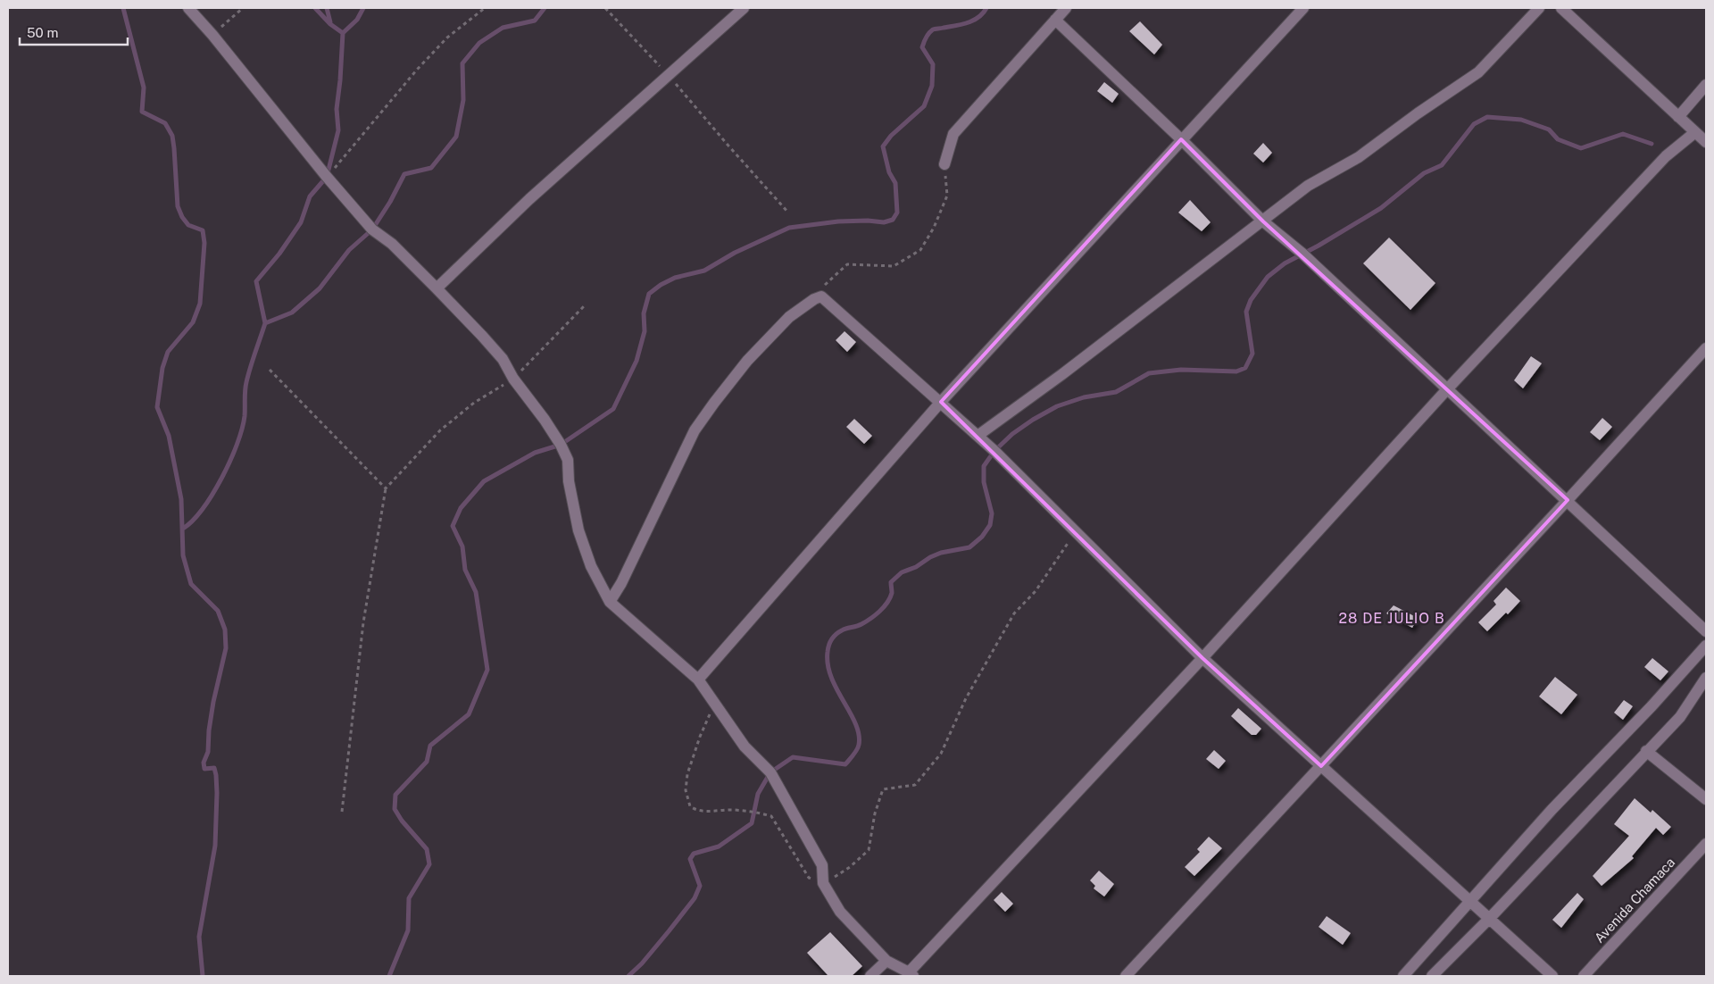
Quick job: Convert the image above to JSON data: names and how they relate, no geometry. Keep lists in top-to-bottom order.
{
  "streets": {
    "street": ["Avenida Chamaca"]
  },
  "districts": ["28 DE JULIO B"],
  "scale_bar": "50 m"
}
